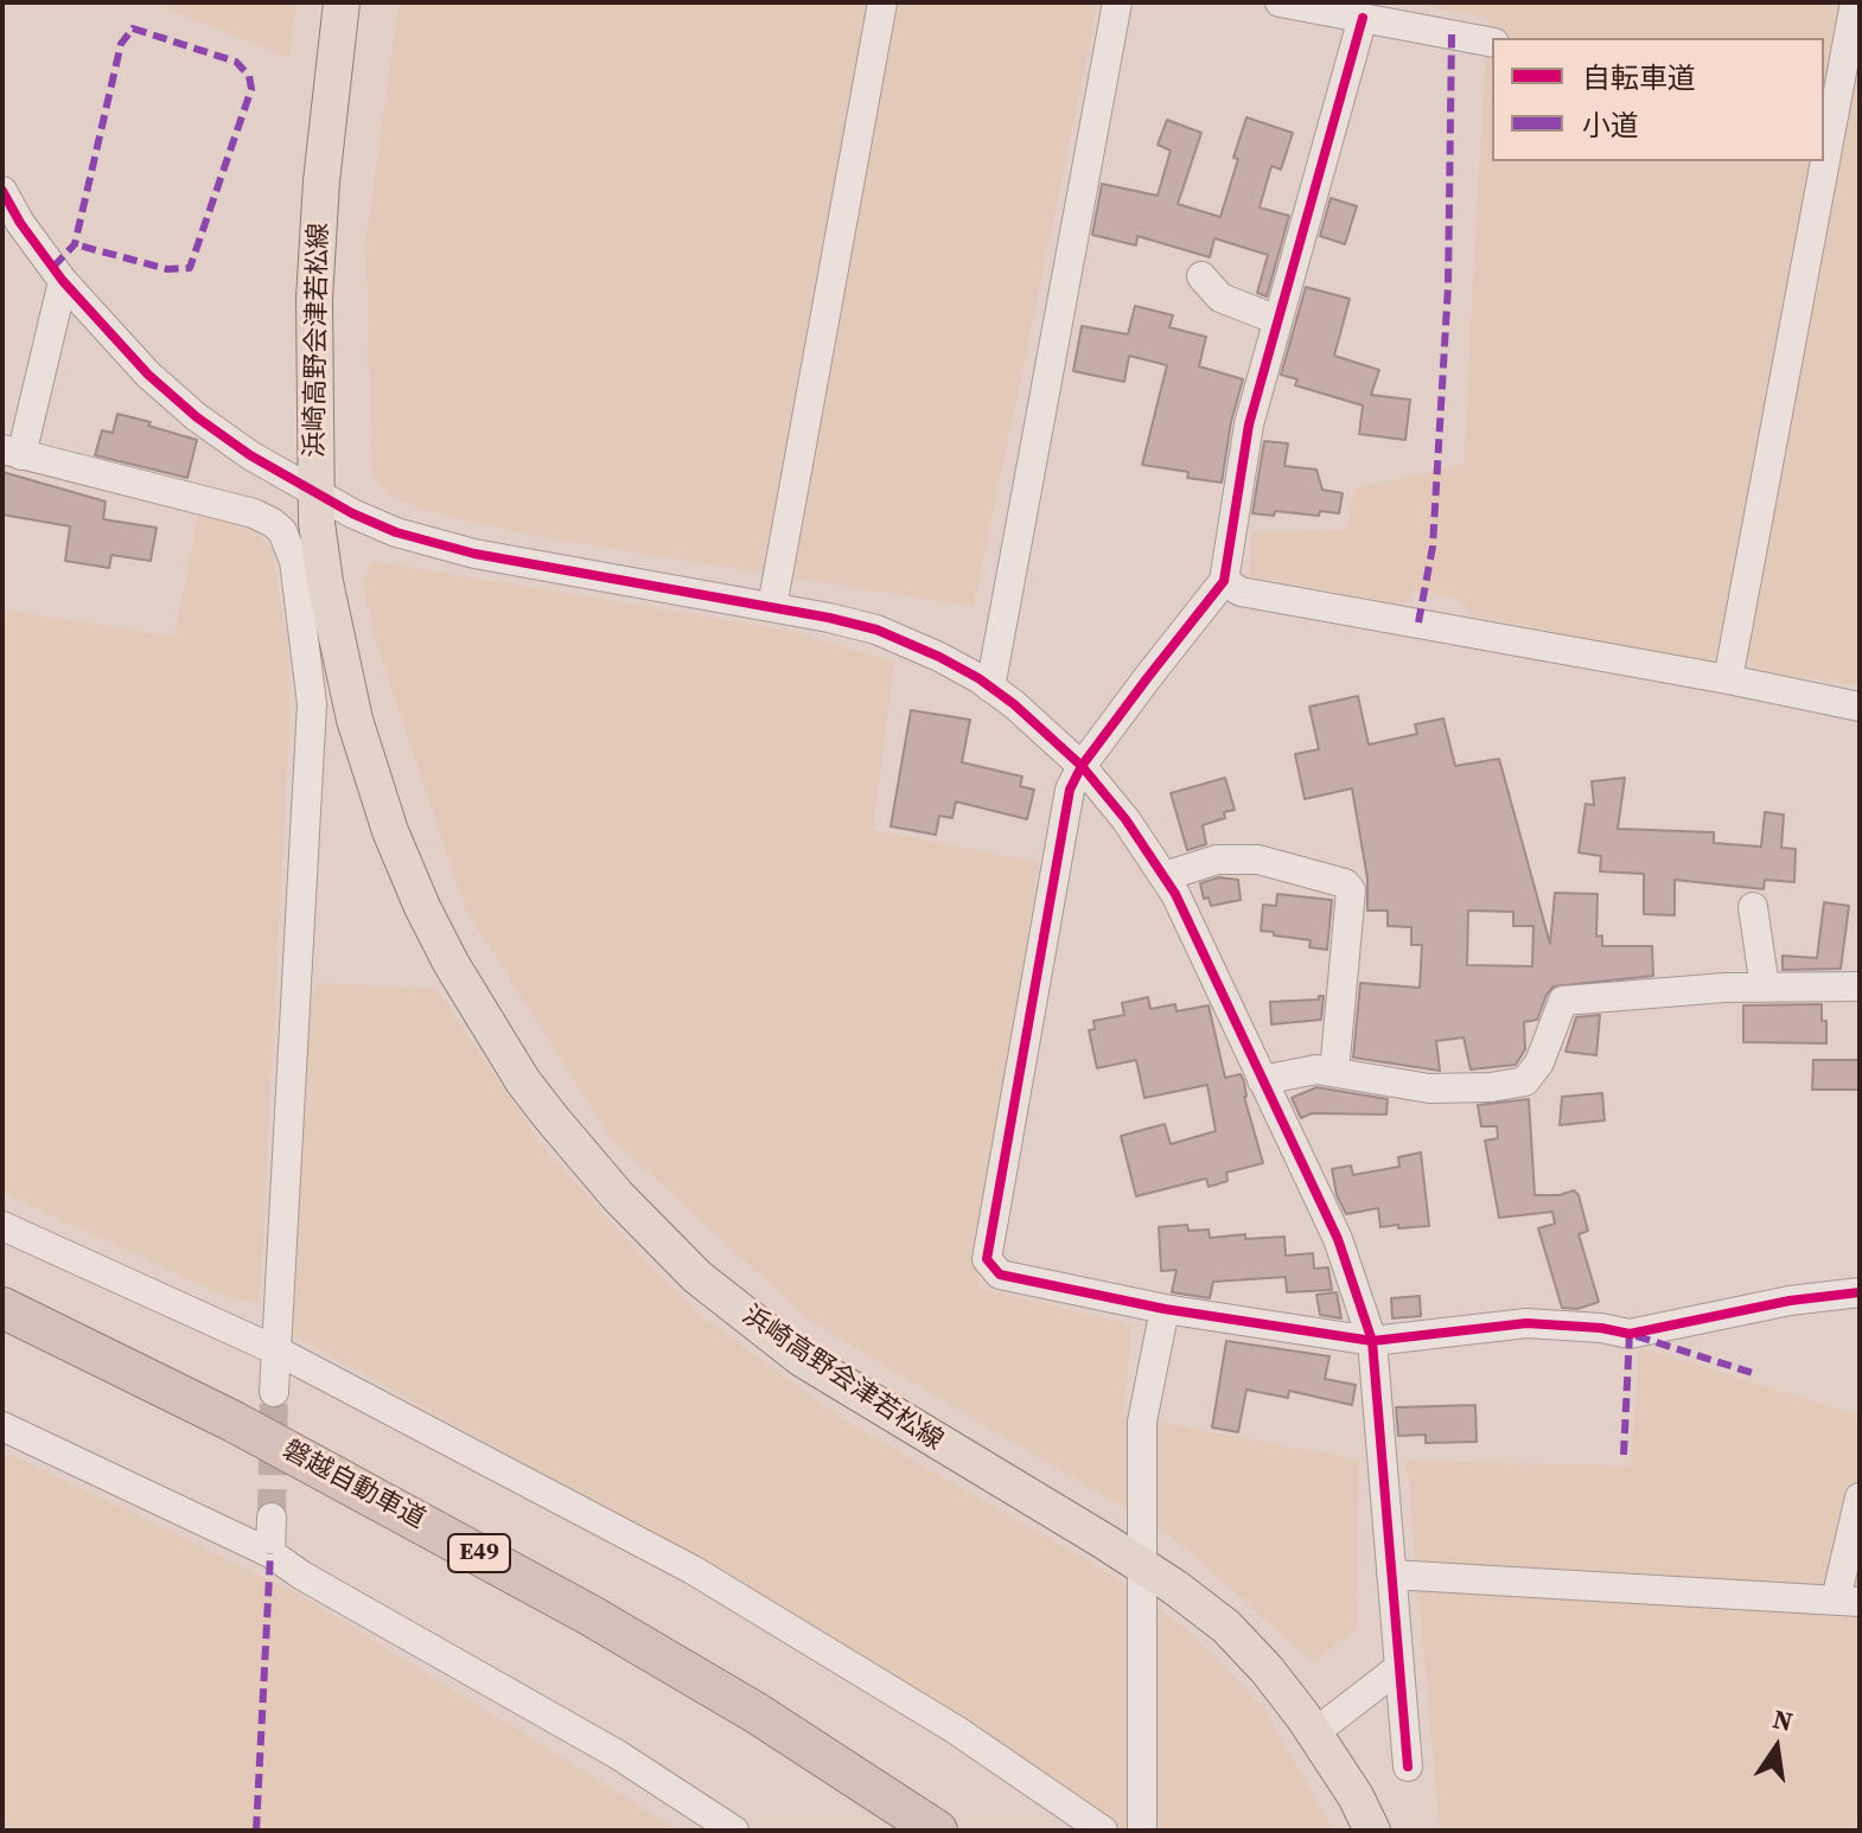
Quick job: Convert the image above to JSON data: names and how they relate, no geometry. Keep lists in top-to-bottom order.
{
  "streets": {
    "highway": ["磐越自動車道", "E49"],
    "main road": ["浜崎高野会津若松線"]
  },
  "legend": ["自転車道", "小道"],
  "north": "top"
}
